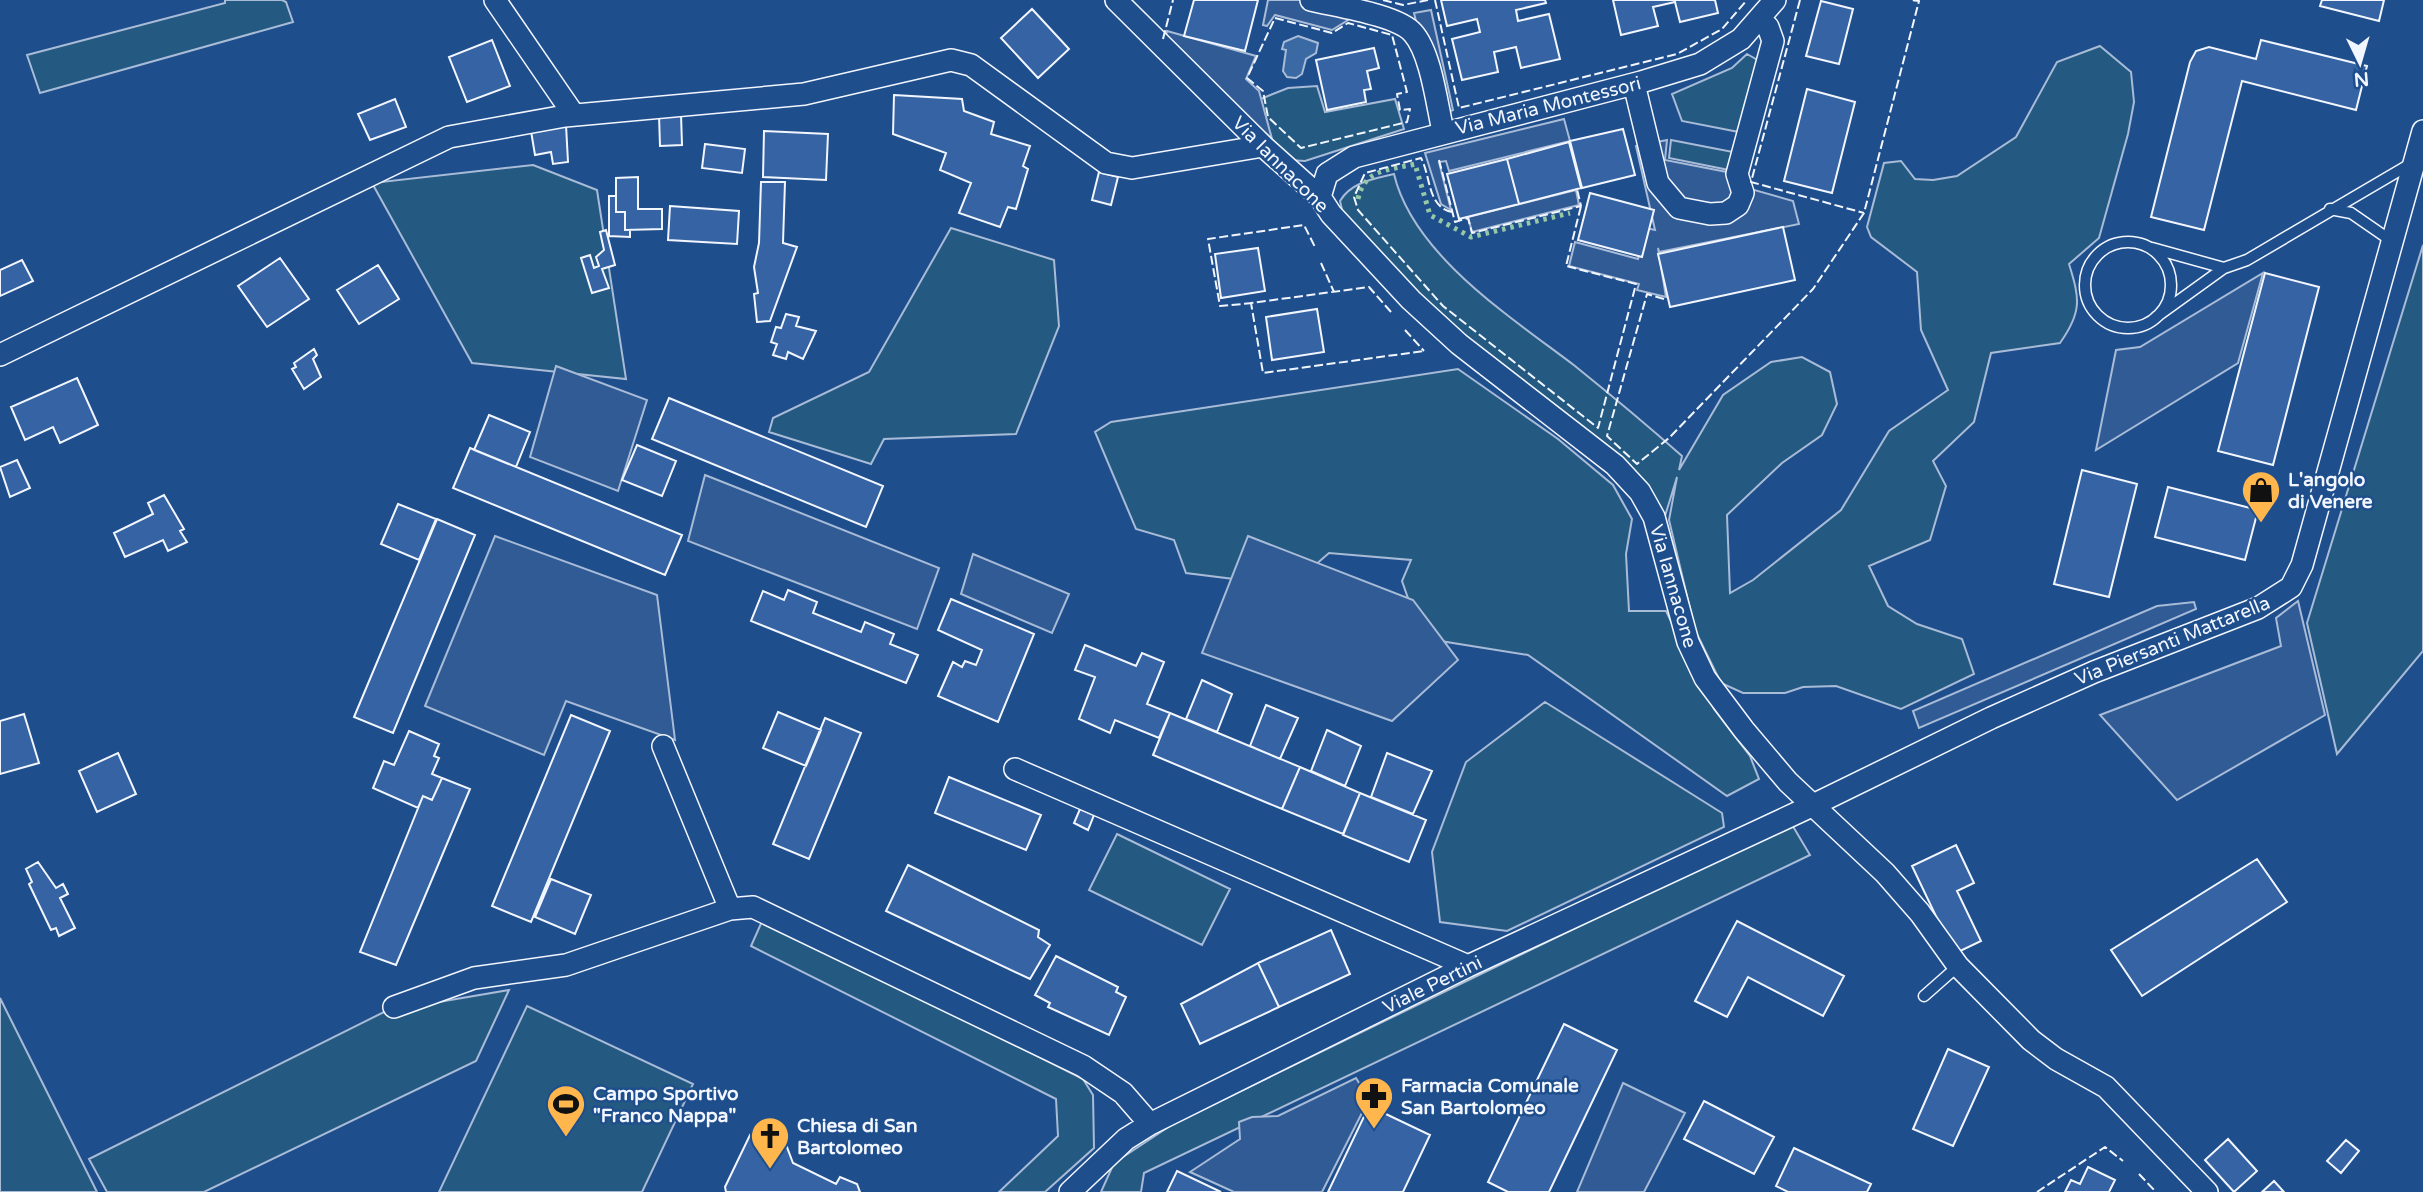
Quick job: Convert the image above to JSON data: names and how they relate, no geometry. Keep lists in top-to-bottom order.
{
  "streets": {
    "street": [
      "Via Maria Montessori",
      "Via Iannacone",
      "Via Piersanti Mattarella",
      "Viale Pertini"
    ]
  },
  "crossings": [
    ["Via Maria Montessori", "Via Iannacone"],
    ["Via Iannacone", "Via Piersanti Mattarella"],
    ["Via Iannacone", "Viale Pertini"],
    ["Via Piersanti Mattarella", "Viale Pertini"]
  ],
  "places": {
    "shop": ["L'angolo di Venere"],
    "pharmacy": ["Farmacia Comunale San Bartolomeo"],
    "sports": ["Campo Sportivo \"Franco Nappa\""],
    "church": ["Chiesa di San Bartolomeo"]
  },
  "north": "bottom"
}
